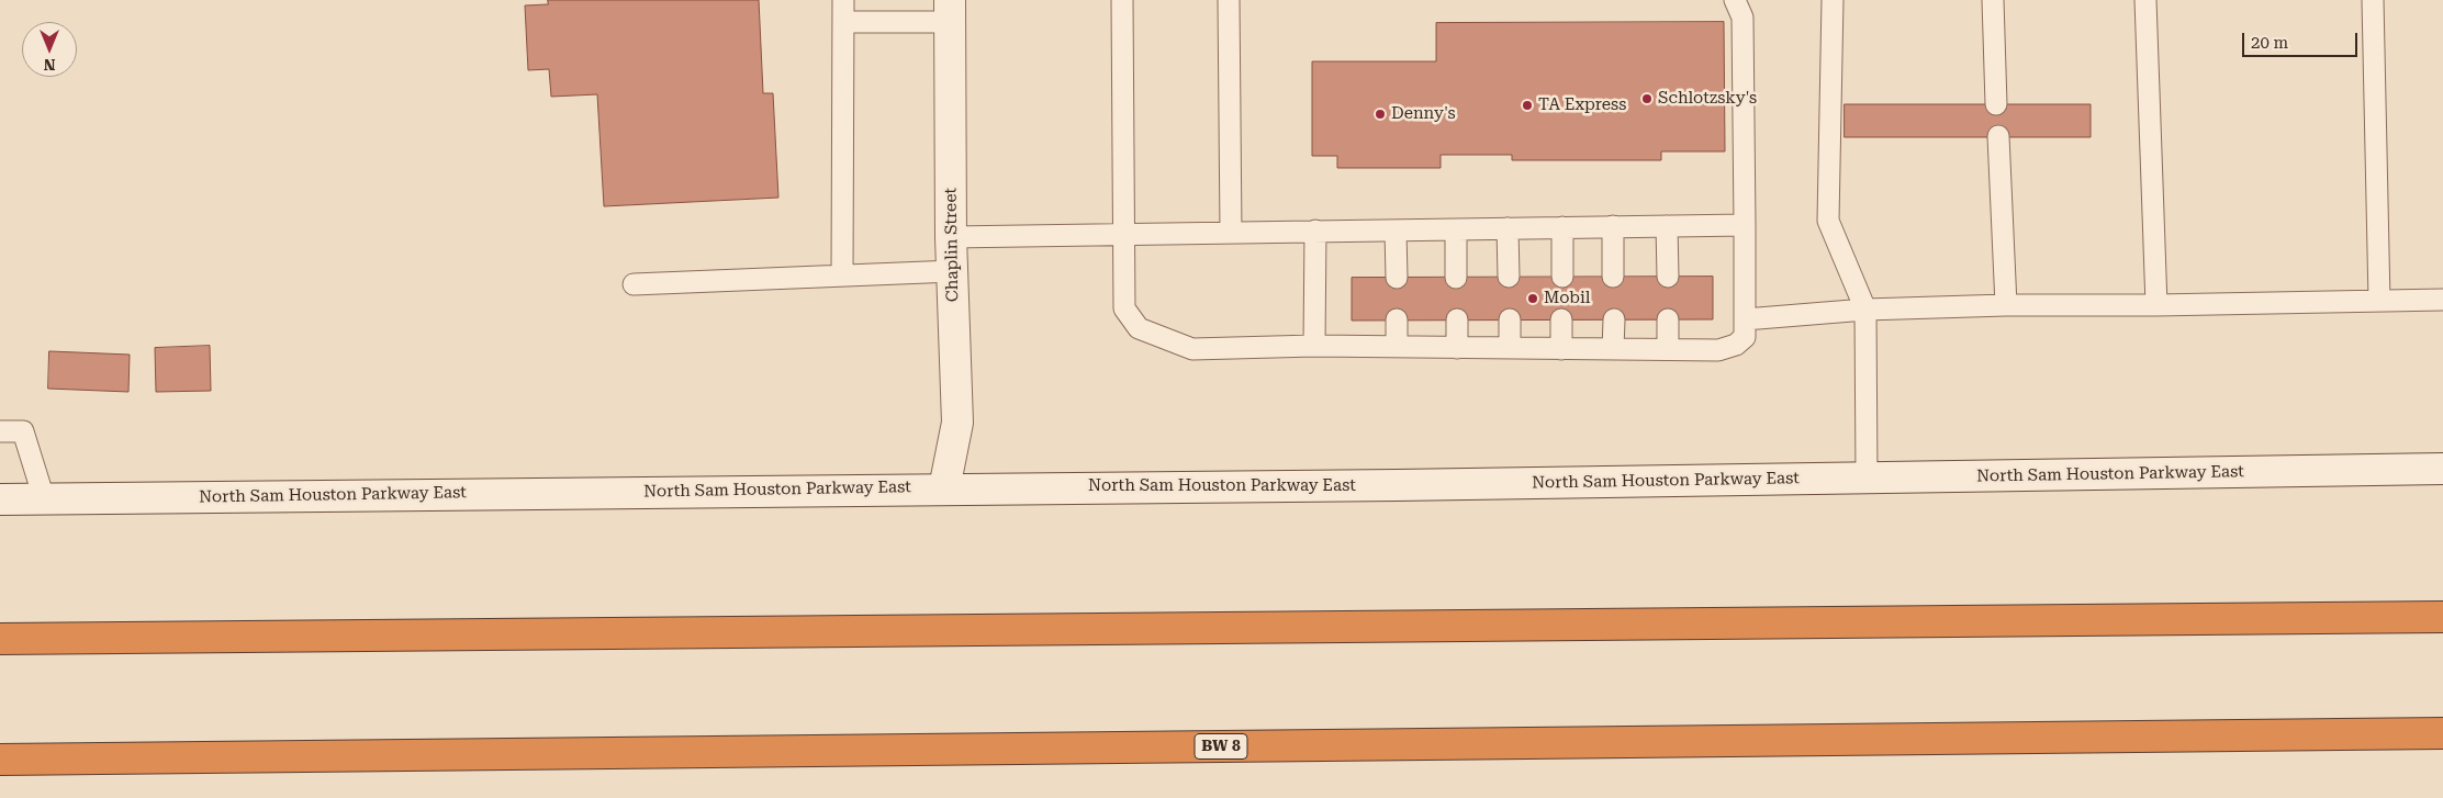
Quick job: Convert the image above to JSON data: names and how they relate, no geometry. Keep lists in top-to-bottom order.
{
  "streets": {
    "highway": ["BW 8"],
    "main road": ["Chaplin Street", "North Sam Houston Parkway East"]
  },
  "crossings": [
    ["Chaplin Street", "North Sam Houston Parkway East"]
  ],
  "places": [
    "Schlotzsky's",
    "TA Express",
    "Denny's",
    "Mobil"
  ],
  "scale_bar": "20 m",
  "north": "bottom"
}
